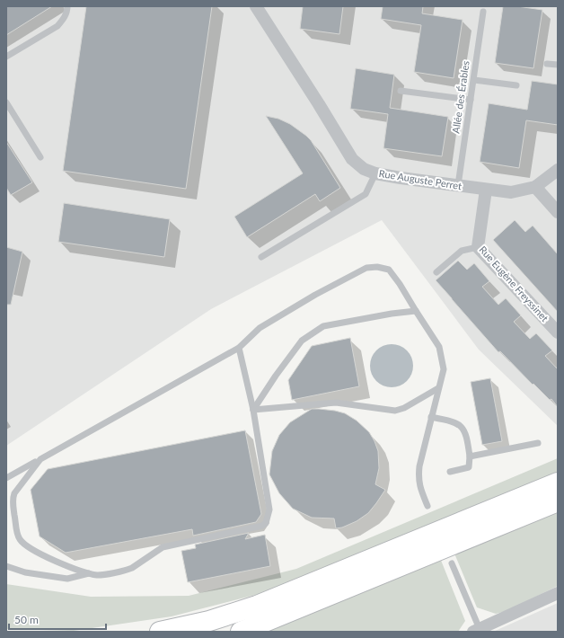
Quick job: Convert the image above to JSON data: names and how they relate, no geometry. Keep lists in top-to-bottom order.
{
  "streets": {
    "street": ["Rue Auguste Perret", "Rue Eugène Freyssinet"],
    "lane": ["Allée des Érables"]
  },
  "crossings": [
    ["Allée des Érables", "Rue Auguste Perret"],
    ["Rue Auguste Perret", "Rue Eugène Freyssinet"]
  ],
  "scale_bar": "50 m"
}
